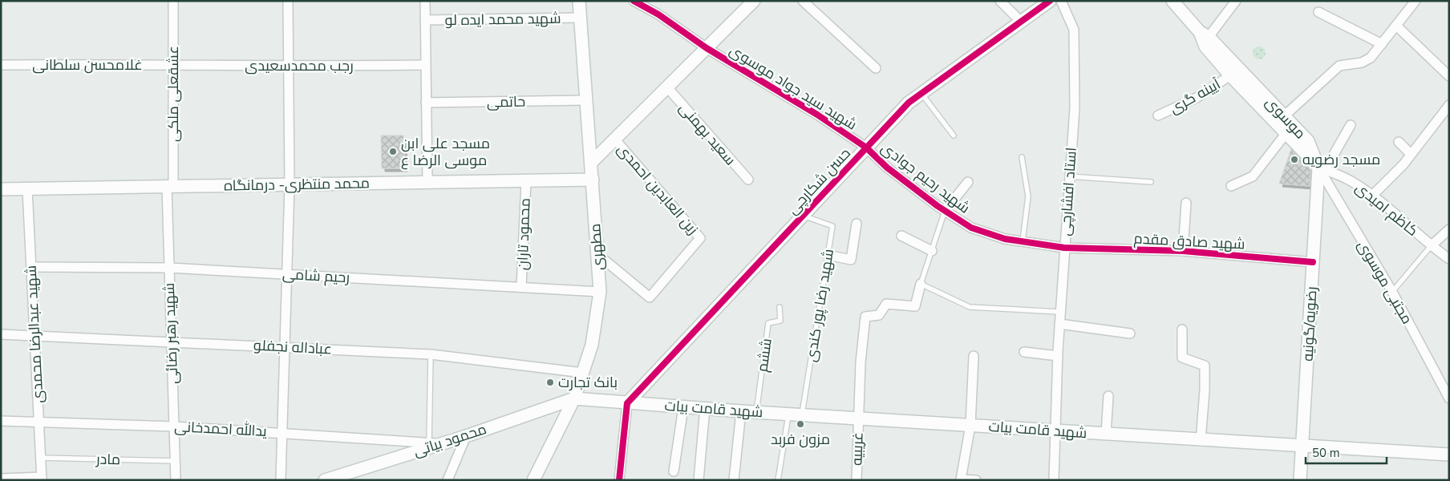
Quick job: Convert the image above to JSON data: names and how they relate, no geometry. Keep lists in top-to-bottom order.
{
  "streets": {
    "main road": [
      "موسوی",
      "حسن شکارچی",
      "محمد منتظری- درمانگاه",
      "مطهری",
      "رضویه/گونیه",
      "شهید قامت بیات",
      "محمود بیاتی"
    ],
    "street": [
      "شهید محمد ایده لو",
      "غلامحسن سلطانی",
      "رجب محمدسعیدی",
      "شهید سید جواد موسوی",
      "عشقعلی ملکی",
      "آیینه گری",
      "حاتمی",
      "سعید بهمنی",
      "شهید رحیم جوادی",
      "زین العابدین احمدی",
      "استاد افشارچی",
      "کاظم امیدی",
      "محمود تاران",
      "شهید صادق مقدم",
      "رحیم شامی",
      "مجتبی موسوی",
      "شهید رهبر رضائی",
      "شهید عبدالرضا محمدی",
      "عباداله نجفلو",
      "یدالله احمدخانی",
      "غریبیه"
    ],
    "lane": ["شهید رضا پور کندی", "ششم", "مادر"]
  },
  "crossings": [
    ["شهید محمد ایده لو", "مطهری"],
    ["غلامحسن سلطانی", "رجب محمدسعیدی"],
    ["غلامحسن سلطانی", "عشقعلی ملکی"],
    ["رجب محمدسعیدی", "عشقعلی ملکی"],
    ["شهید سید جواد موسوی", "شهید رحیم جوادی"],
    ["شهید سید جواد موسوی", "حسن شکارچی"],
    ["عشقعلی ملکی", "محمد منتظری- درمانگاه"],
    ["عشقعلی ملکی", "شهید رهبر رضائی"],
    ["آیینه گری", "موسوی"],
    ["حاتمی", "مطهری"],
    ["موسوی", "کاظم امیدی"],
    ["موسوی", "مجتبی موسوی"],
    ["موسوی", "رضویه/گونیه"],
    ["شهید رحیم جوادی", "حسن شکارچی"],
    ["شهید رحیم جوادی", "استاد افشارچی"],
    ["شهید رحیم جوادی", "شهید صادق مقدم"],
    ["حسن شکارچی", "شهید رضا پور کندی"],
    ["حسن شکارچی", "شهید قامت بیات"],
    ["محمد منتظری- درمانگاه", "محمود تاران"],
    ["محمد منتظری- درمانگاه", "مطهری"],
    ["محمد منتظری- درمانگاه", "شهید رهبر رضائی"],
    ["محمد منتظری- درمانگاه", "شهید عبدالرضا محمدی"],
    ["زین العابدین احمدی", "مطهری"],
    ["استاد افشارچی", "شهید صادق مقدم"],
    ["استاد افشارچی", "شهید قامت بیات"],
    ["کاظم امیدی", "مجتبی موسوی"],
    ["کاظم امیدی", "رضویه/گونیه"],
    ["محمود تاران", "رحیم شامی"],
    ["شهید صادق مقدم", "رضویه/گونیه"],
    ["مطهری", "رحیم شامی"],
    ["مطهری", "عباداله نجفلو"],
    ["مطهری", "شهید قامت بیات"],
    ["مطهری", "محمود بیاتی"],
    ["رحیم شامی", "شهید رهبر رضائی"],
    ["رحیم شامی", "شهید عبدالرضا محمدی"],
    ["مجتبی موسوی", "رضویه/گونیه"],
    ["شهید رضا پور کندی", "شهید قامت بیات"],
    ["رضویه/گونیه", "شهید قامت بیات"],
    ["شهید رهبر رضائی", "عباداله نجفلو"],
    ["شهید رهبر رضائی", "یدالله احمدخانی"],
    ["شهید رهبر رضائی", "مادر"],
    ["شهید عبدالرضا محمدی", "عباداله نجفلو"],
    ["شهید عبدالرضا محمدی", "یدالله احمدخانی"],
    ["شهید عبدالرضا محمدی", "مادر"],
    ["ششم", "شهید قامت بیات"],
    ["شهید قامت بیات", "محمود بیاتی"],
    ["شهید قامت بیات", "غریبیه"],
    ["یدالله احمدخانی", "محمود بیاتی"]
  ],
  "places": [
    "مسجد علی ابن موسی الرضا ع",
    "مسجد رضویه",
    "بانک تجارت",
    "مزون فربد"
  ],
  "scale_bar": "50 m"
}
